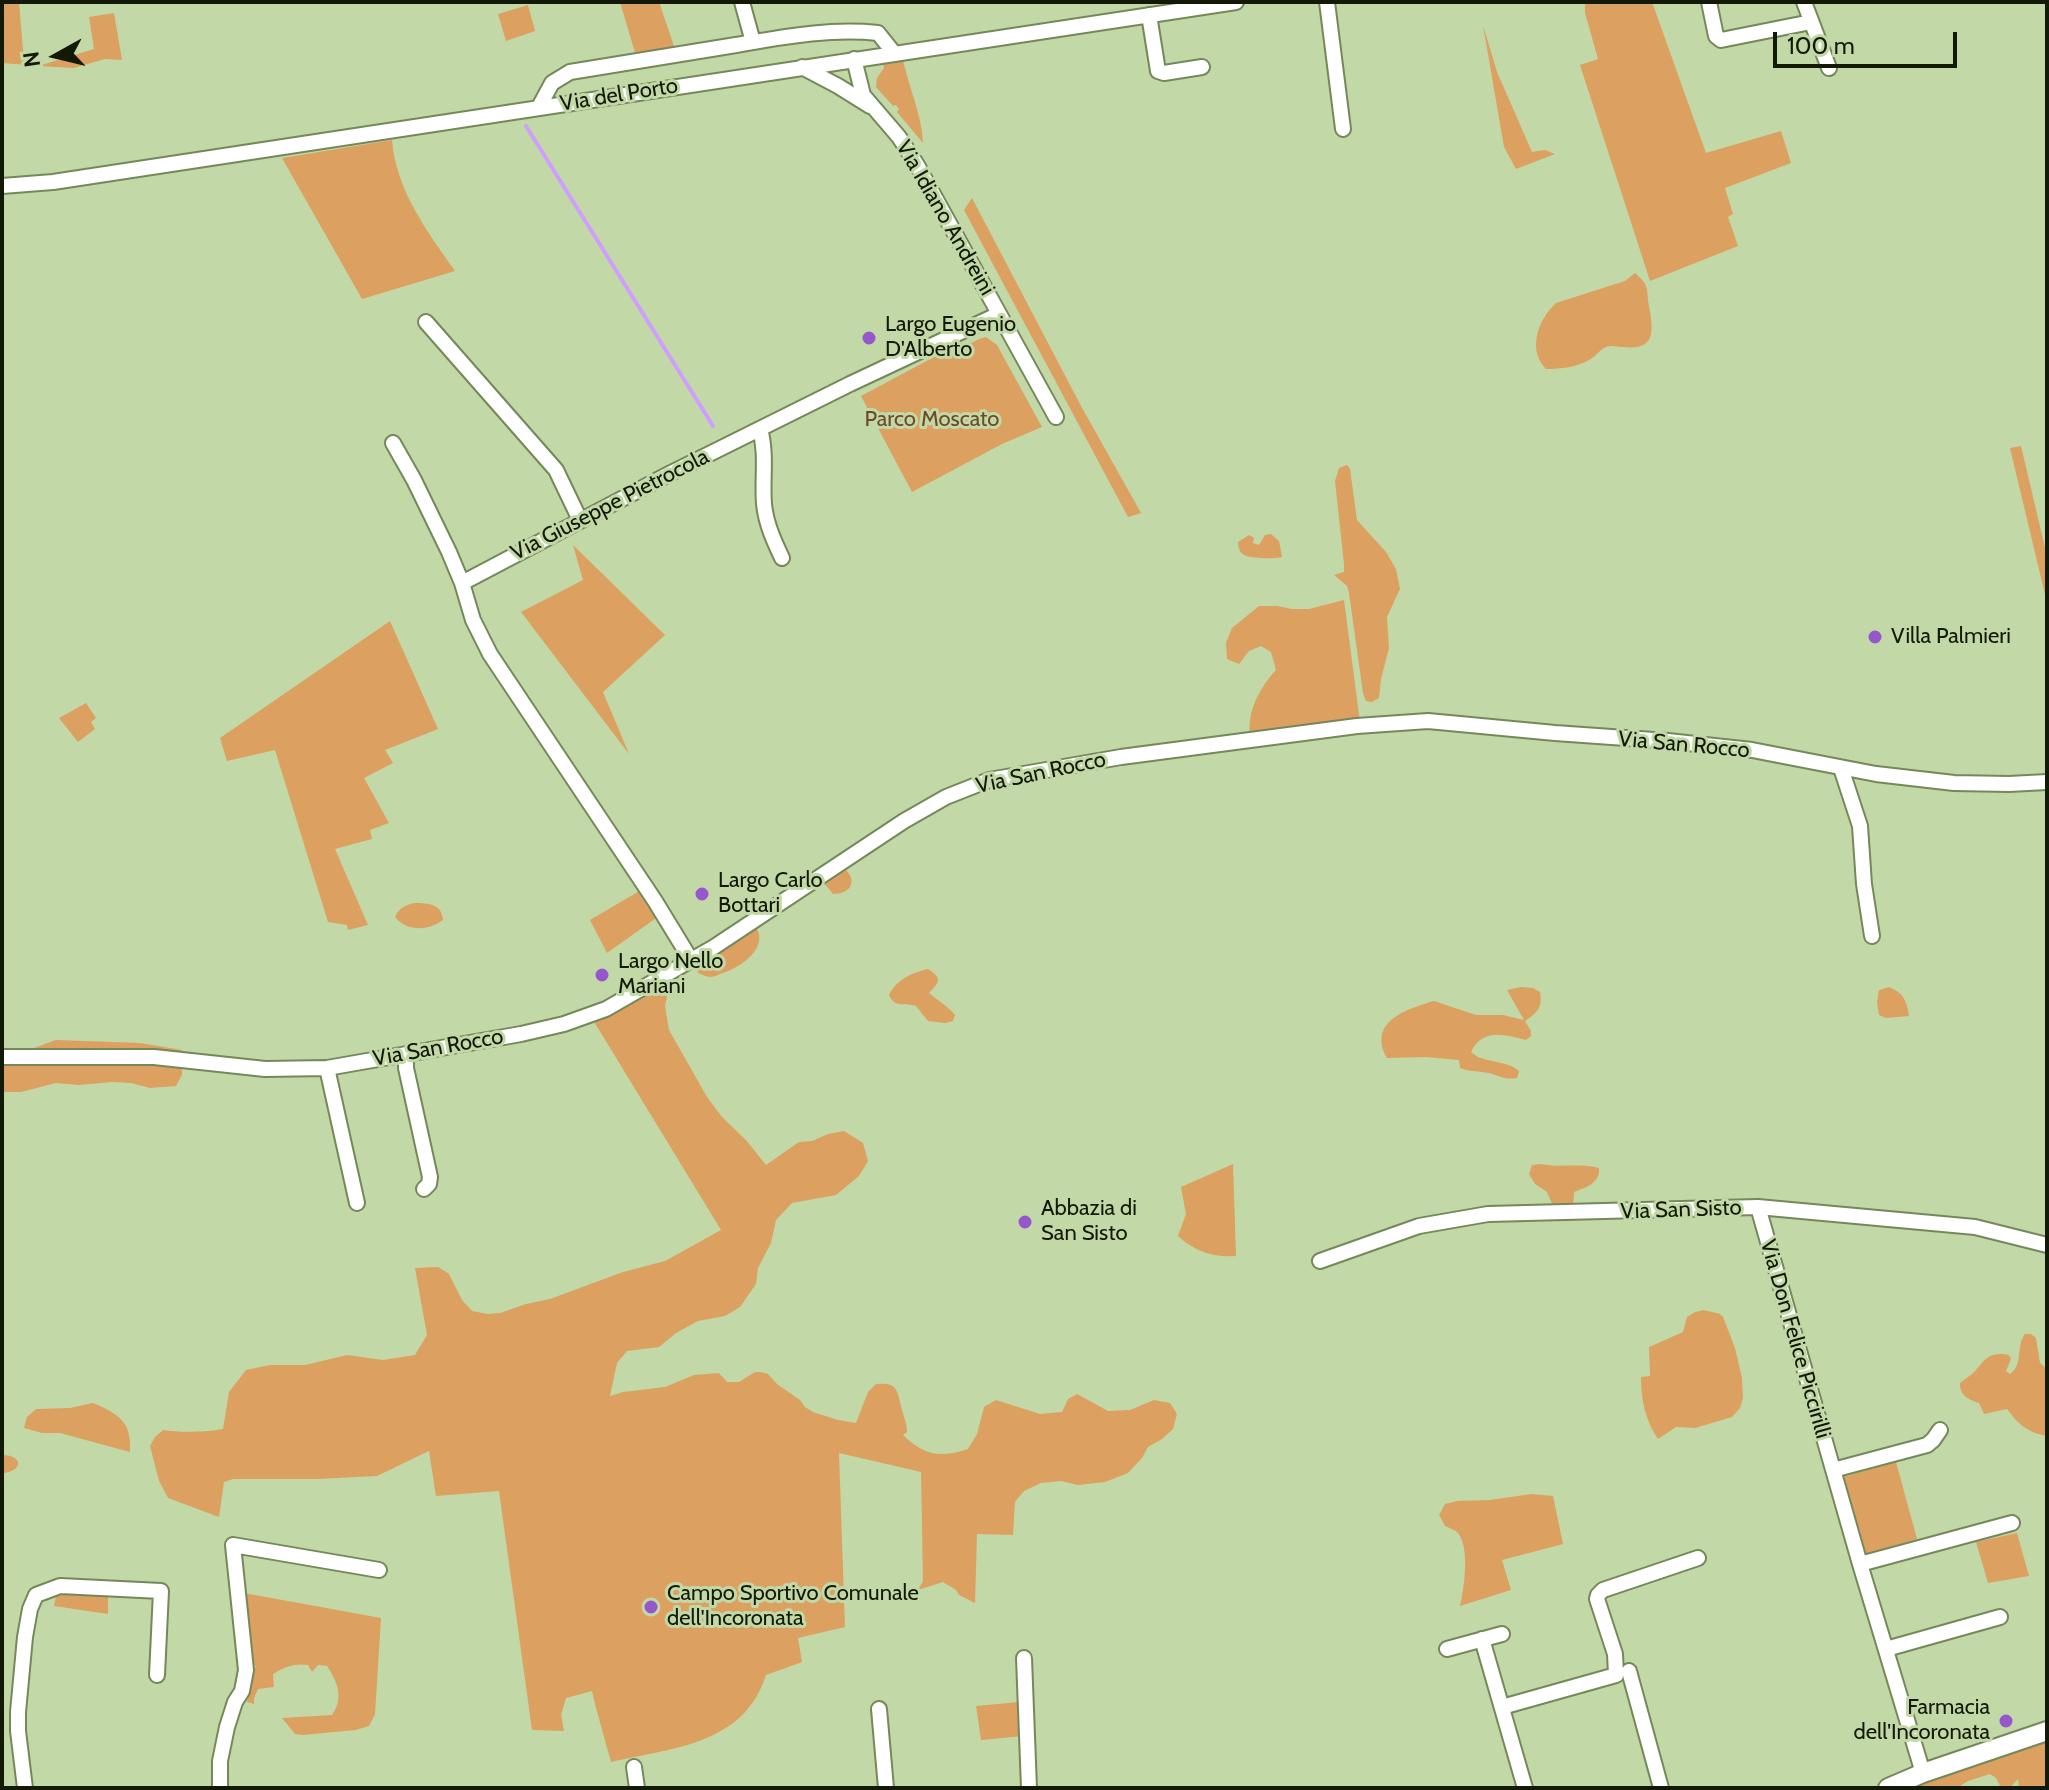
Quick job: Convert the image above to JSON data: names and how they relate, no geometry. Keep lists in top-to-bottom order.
{
  "streets": {
    "street": [
      "Via del Porto",
      "Via Idiano Andreini",
      "Via Giuseppe Pietrocola",
      "Via San Rocco",
      "Via San Sisto",
      "Via Don Felice Piccirilli"
    ]
  },
  "crossings": [
    ["Via del Porto", "Via Idiano Andreini"],
    ["Via Idiano Andreini", "Via Giuseppe Pietrocola"],
    ["Via San Sisto", "Via Don Felice Piccirilli"]
  ],
  "parks": ["Parco Moscato"],
  "places": [
    "Largo Eugenio D'Alberto",
    "Villa Palmieri",
    "Largo Carlo Bottari",
    "Largo Nello Mariani",
    "Abbazia di San Sisto",
    "Campo Sportivo Comunale dell'Incoronata",
    "Farmacia dell'Incoronata"
  ],
  "scale_bar": "100 m",
  "north": "left"
}
